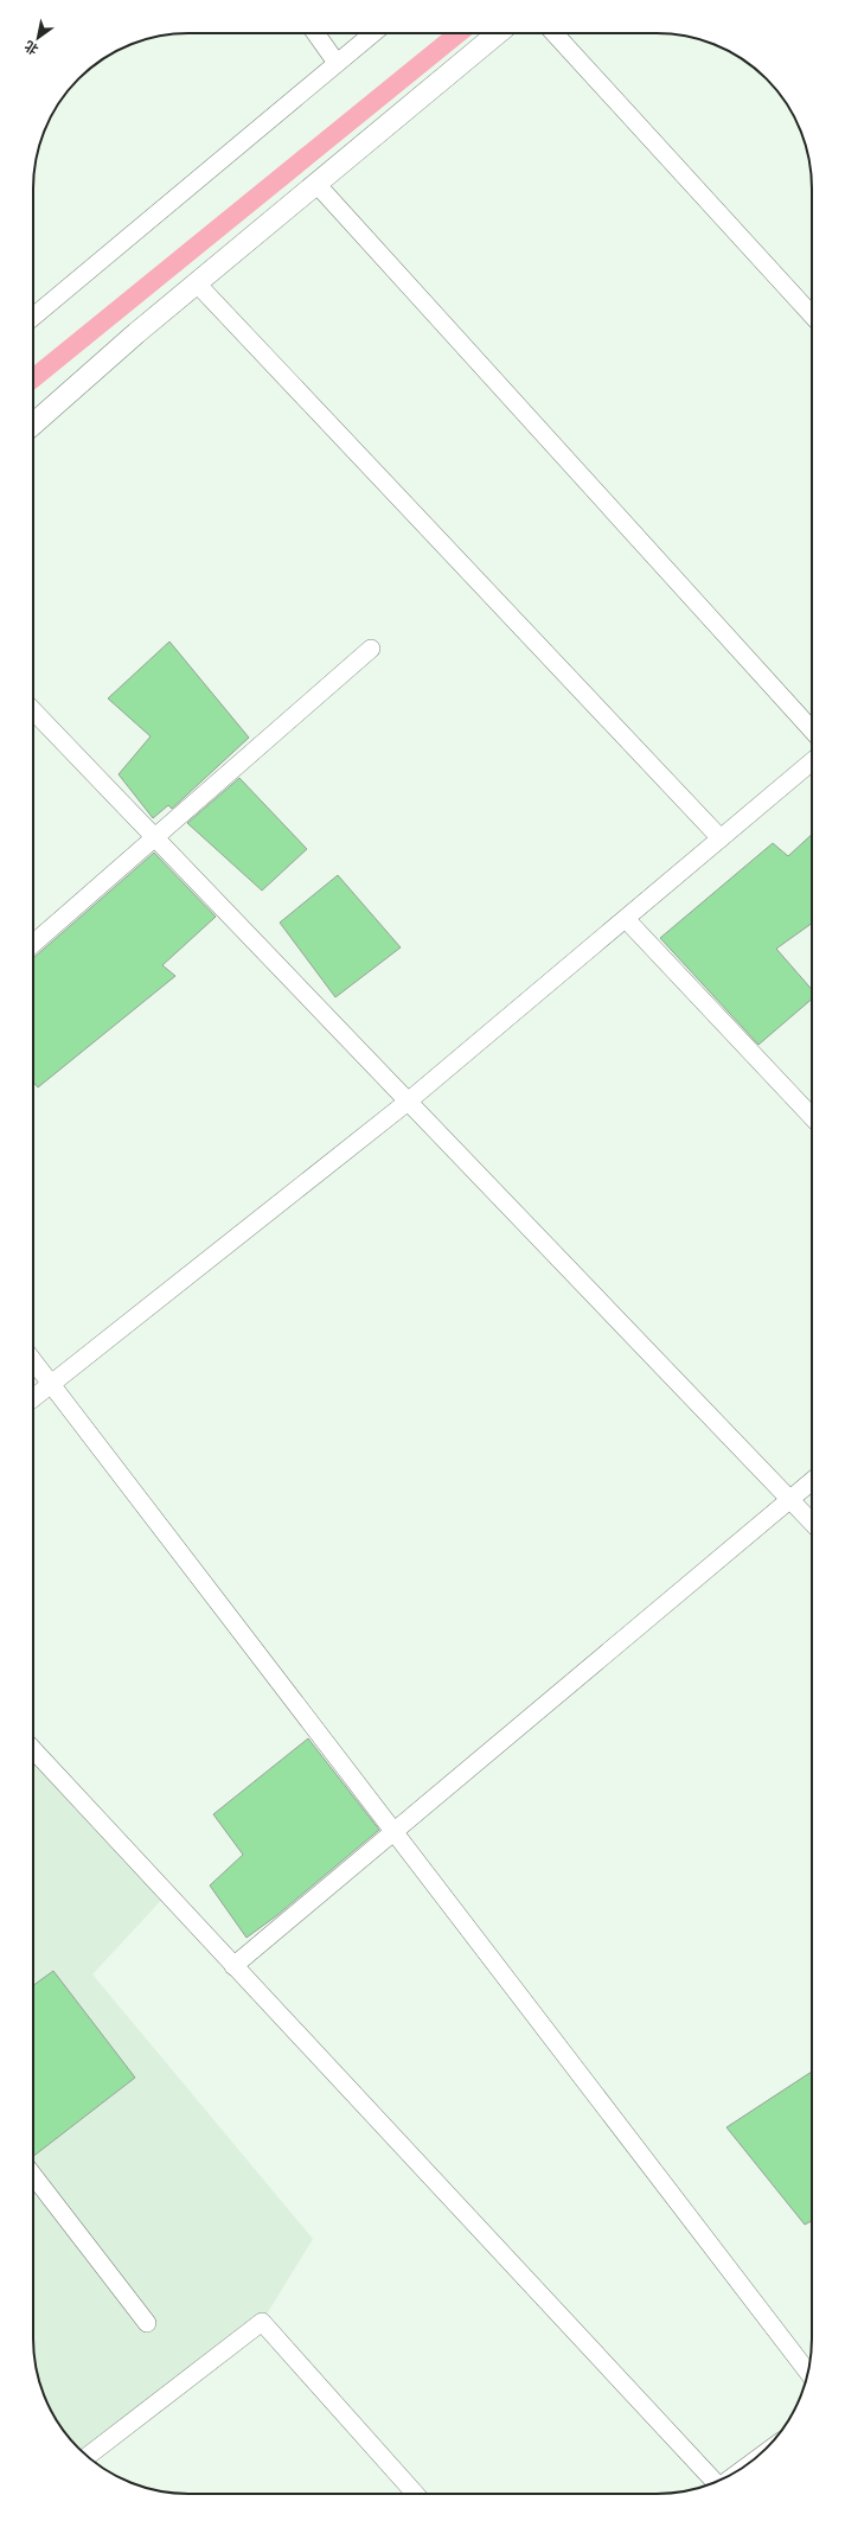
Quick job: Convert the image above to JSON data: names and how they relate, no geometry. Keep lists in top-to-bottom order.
{
  "north": "bottom left"
}
